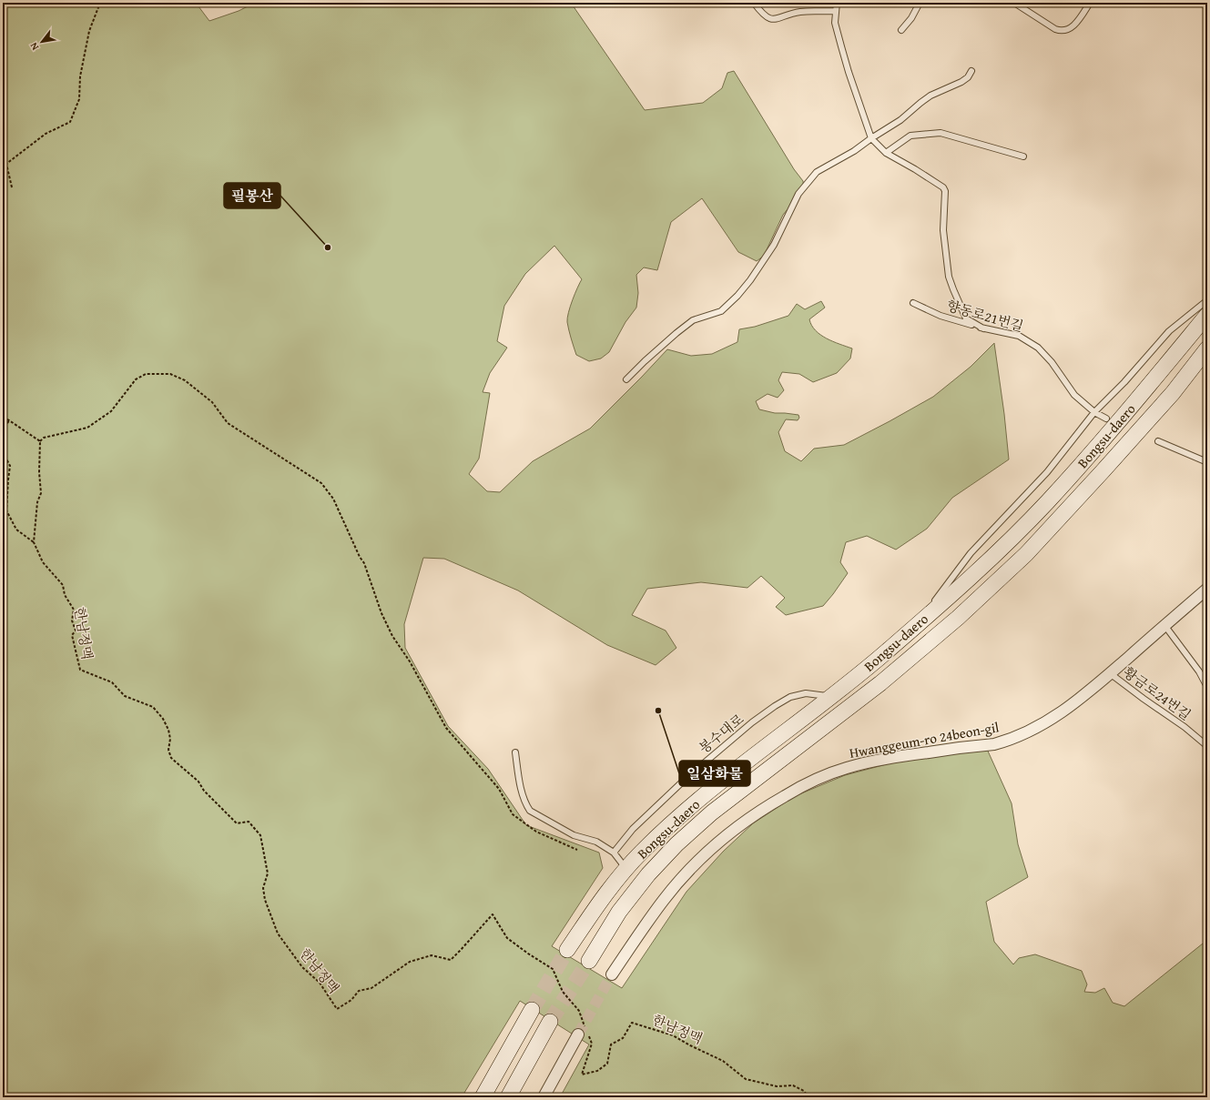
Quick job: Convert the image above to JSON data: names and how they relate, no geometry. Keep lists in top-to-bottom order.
{
  "streets": {
    "main road": ["Bongsu-daero"],
    "street": ["Hwanggeum-ro 24beon-gil"],
    "lane": ["향동로21번길", "황금로24번길", "봉수대로"],
    "path": ["한남정맥"]
  },
  "crossings": [
    ["Bongsu-daero", "봉수대로"],
    ["황금로24번길", "Hwanggeum-ro 24beon-gil"]
  ],
  "places": ["필봉산", "일삼화물"],
  "north": "bottom left"
}
